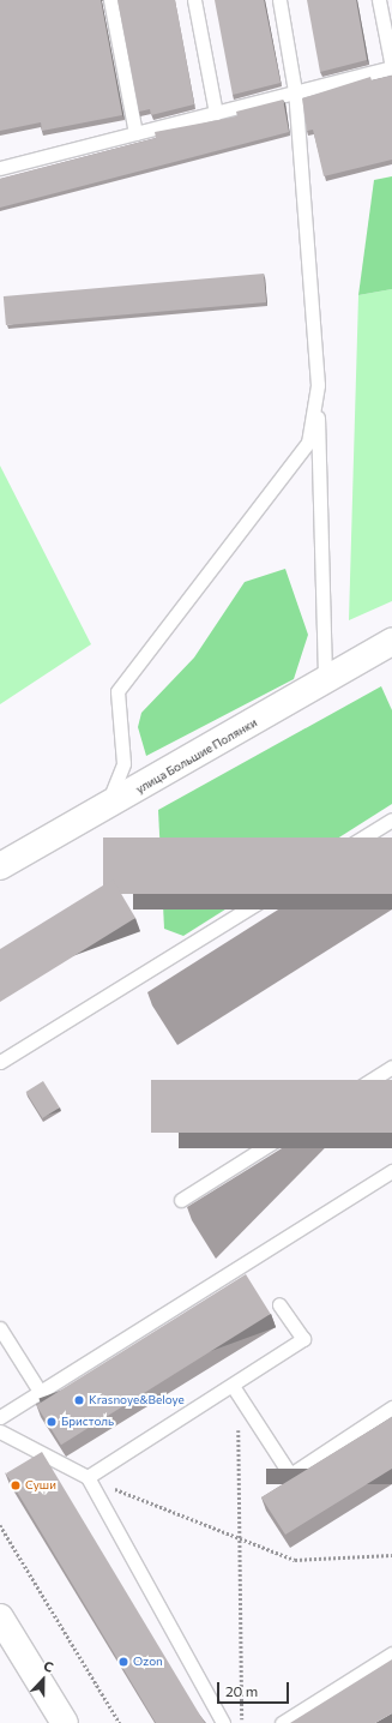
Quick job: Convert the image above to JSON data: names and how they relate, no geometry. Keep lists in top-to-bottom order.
{
  "streets": {
    "street": ["улица Большие Полянки"]
  },
  "places": [
    "Krasnoye&Beloye",
    "Бристоль",
    "Суши",
    "Ozon"
  ],
  "scale_bar": "20 m",
  "north": "top"
}
